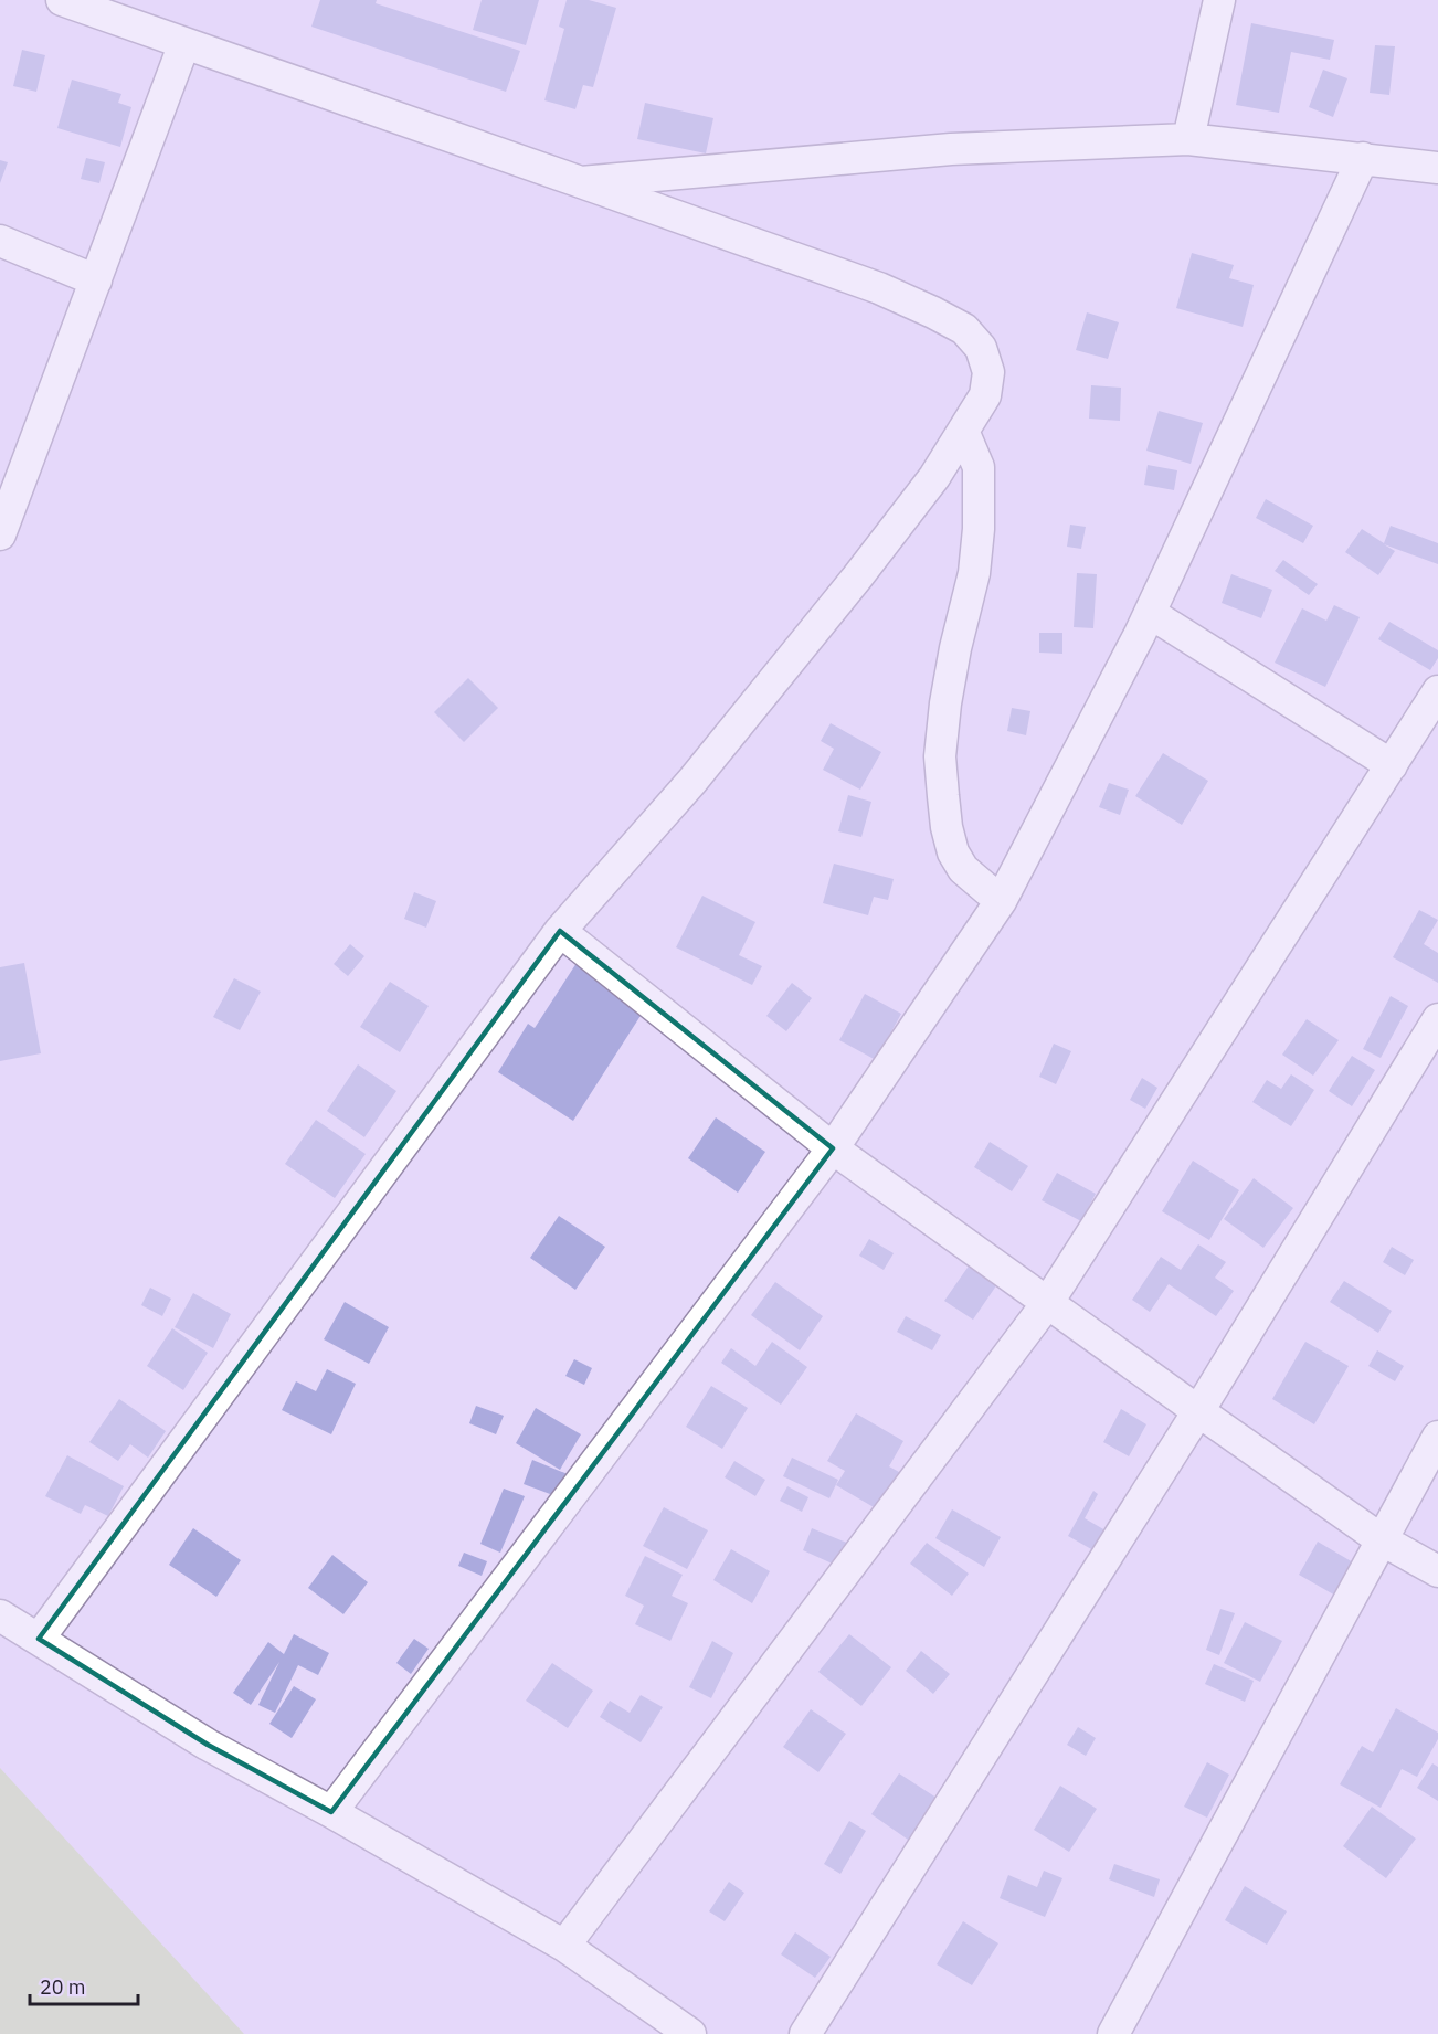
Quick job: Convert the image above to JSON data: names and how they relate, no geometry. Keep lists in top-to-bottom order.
{
  "scale_bar": "20 m"
}
